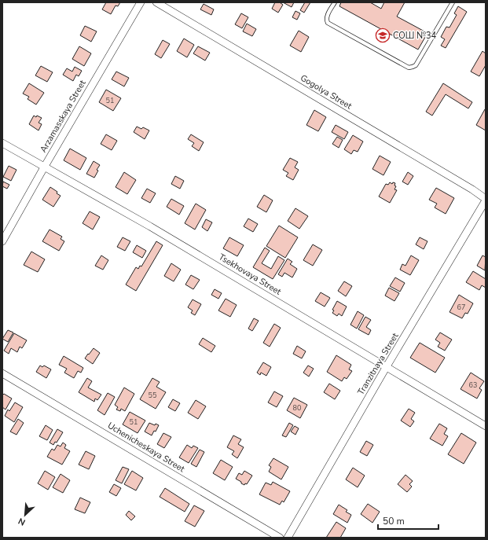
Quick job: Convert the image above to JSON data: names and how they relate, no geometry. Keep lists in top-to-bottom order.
{
  "streets": {
    "street": [
      "Gogolya Street",
      "Arzamasskaya Street",
      "Tsekhovaya Street",
      "Tranzitnaya Street",
      "Uchenicheskaya Street"
    ]
  },
  "crossings": [
    ["Gogolya Street", "Tranzitnaya Street"],
    ["Arzamasskaya Street", "Tsekhovaya Street"],
    ["Tsekhovaya Street", "Tranzitnaya Street"]
  ],
  "places": {
    "school or university": ["СОШ №34"]
  },
  "house_numbers": [
    "51",
    "67",
    "63",
    "55",
    "80",
    "51"
  ],
  "scale_bar": "50 m",
  "north": "bottom left"
}
